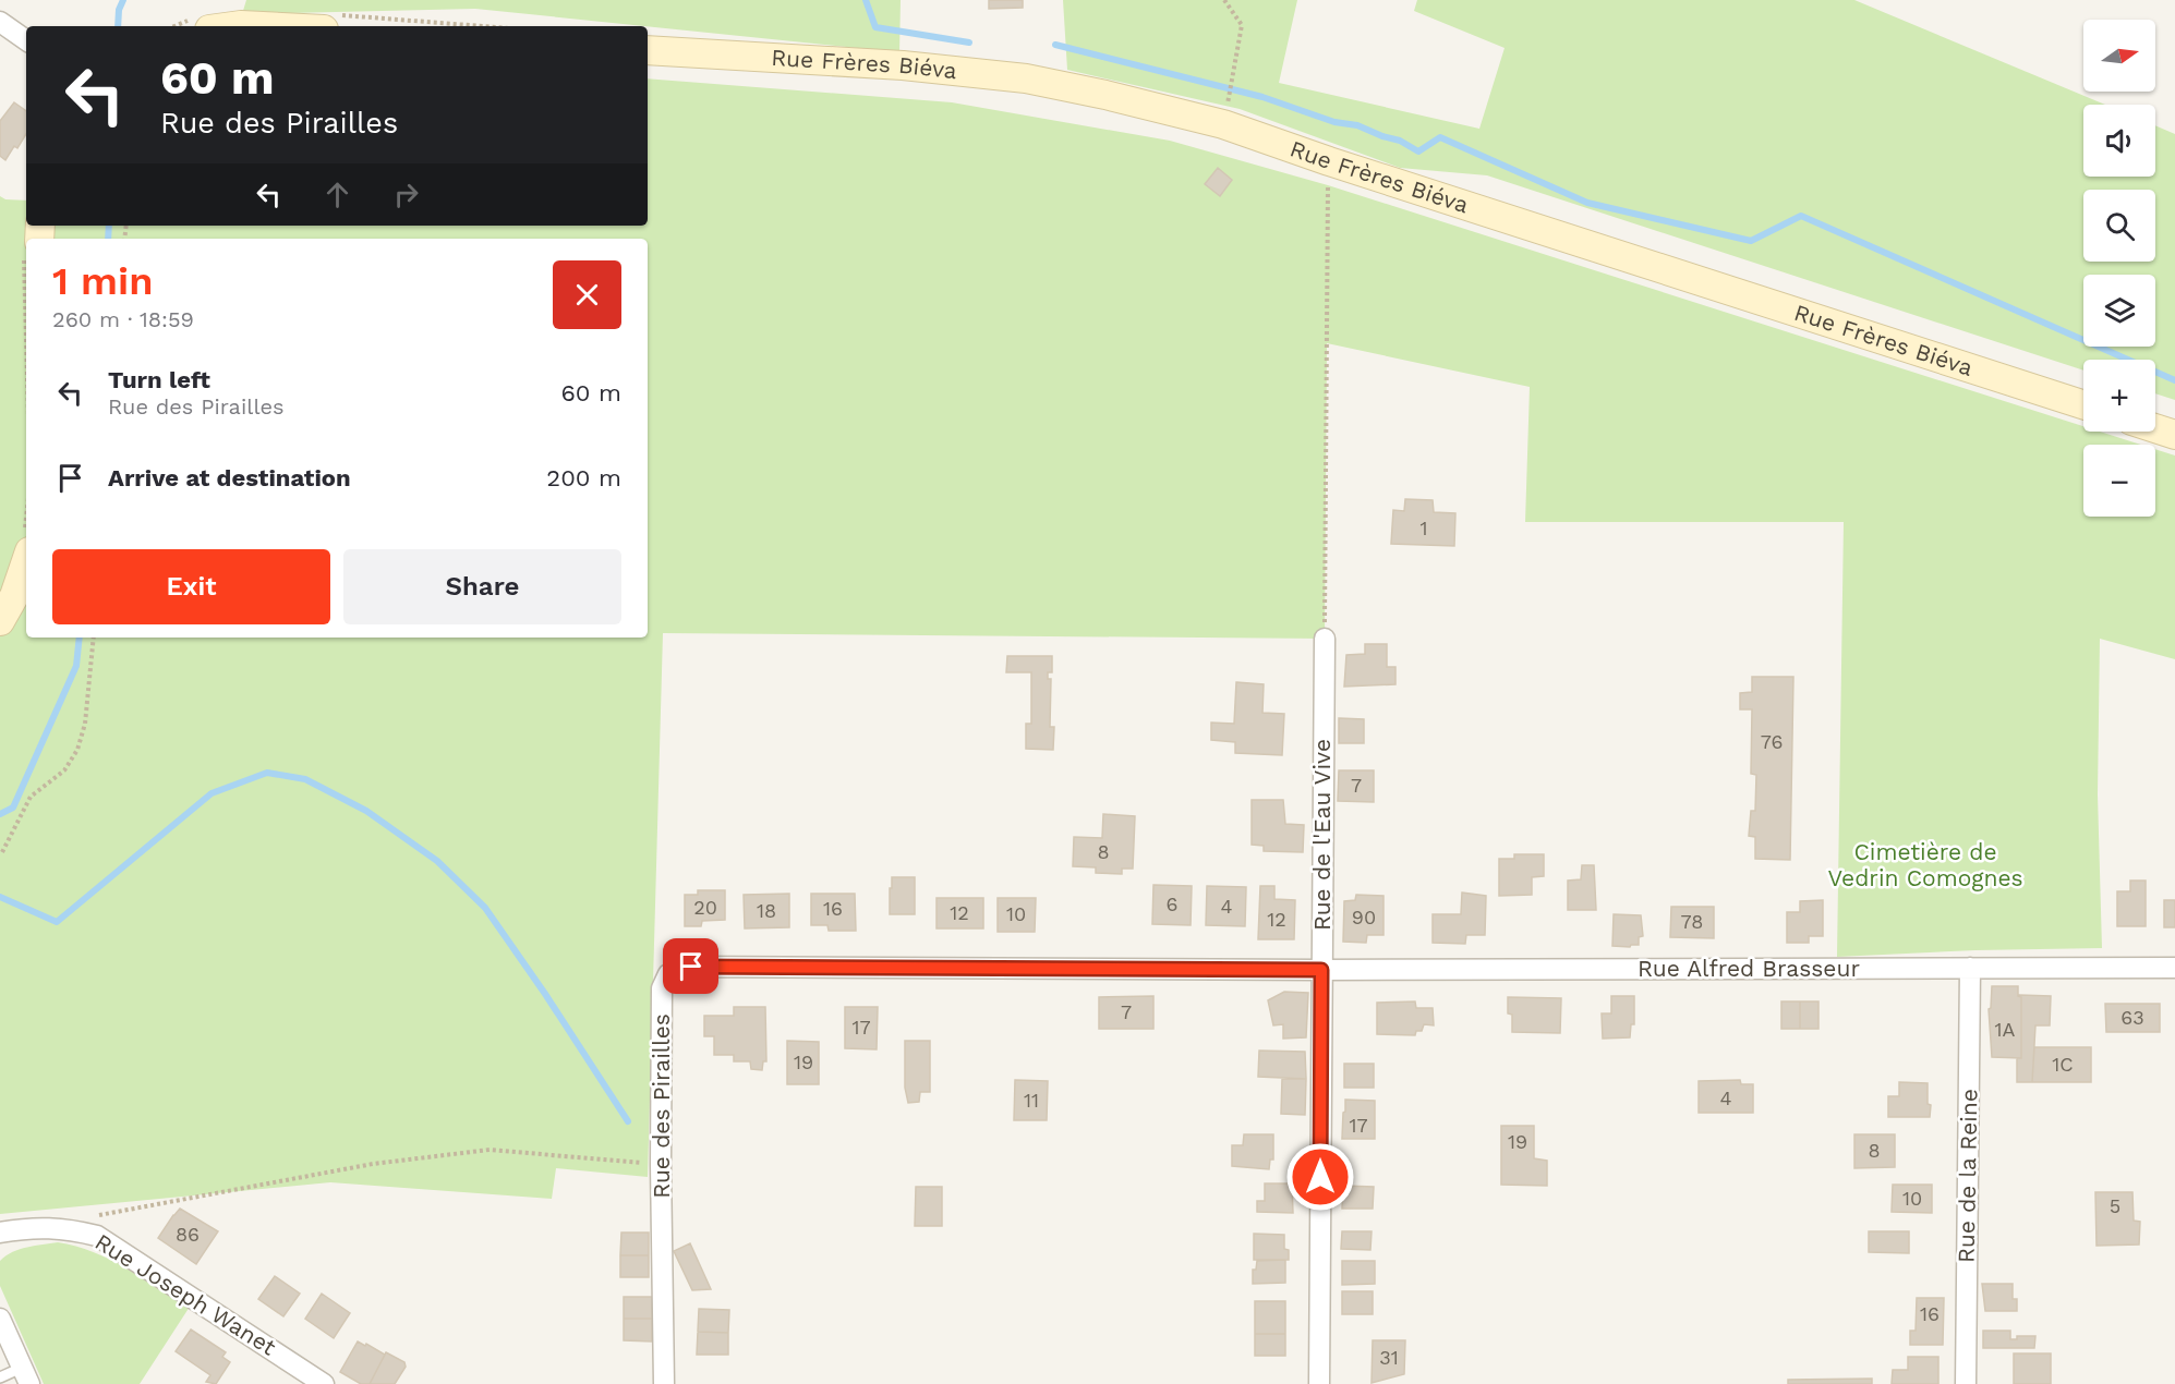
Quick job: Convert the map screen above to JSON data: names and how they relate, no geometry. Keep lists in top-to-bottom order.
{
  "streets": {
    "street": [
      "Rue Frères Biéva",
      "Rue de l'Eau Vive",
      "Rue Alfred Brasseur",
      "Rue des Pirailles",
      "Rue de la Reine",
      "Rue Joseph Wanet"
    ]
  },
  "crossings": [
    ["Rue de l'Eau Vive", "Rue Alfred Brasseur"],
    ["Rue de l'Eau Vive", "Rue des Pirailles"],
    ["Rue Alfred Brasseur", "Rue des Pirailles"],
    ["Rue Alfred Brasseur", "Rue de la Reine"]
  ],
  "parks": ["Cimetière de Vedrin Comognes"],
  "house_numbers": [
    "1",
    "76",
    "7",
    "8",
    "6",
    "4",
    "20",
    "16",
    "18",
    "12",
    "10",
    "90",
    "12",
    "78",
    "7",
    "63",
    "17",
    "1A",
    "19",
    "1C",
    "4",
    "11",
    "17",
    "19",
    "8",
    "10",
    "5",
    "86",
    "16",
    "31"
  ],
  "north": "right",
  "page": {
    "map_buttons": ["+", "−"],
    "turn": ["60 m", "Rue des Pirailles"],
    "heading": ["1 min", "260 m · 18:59"],
    "list": [
      {
        "name": "Turn left",
        "note": "Rue des Pirailles",
        "value": "60 m"
      },
      {
        "name": "Arrive at destination",
        "value": "200 m"
      }
    ],
    "buttons": ["Exit", "Share"]
  }
}
